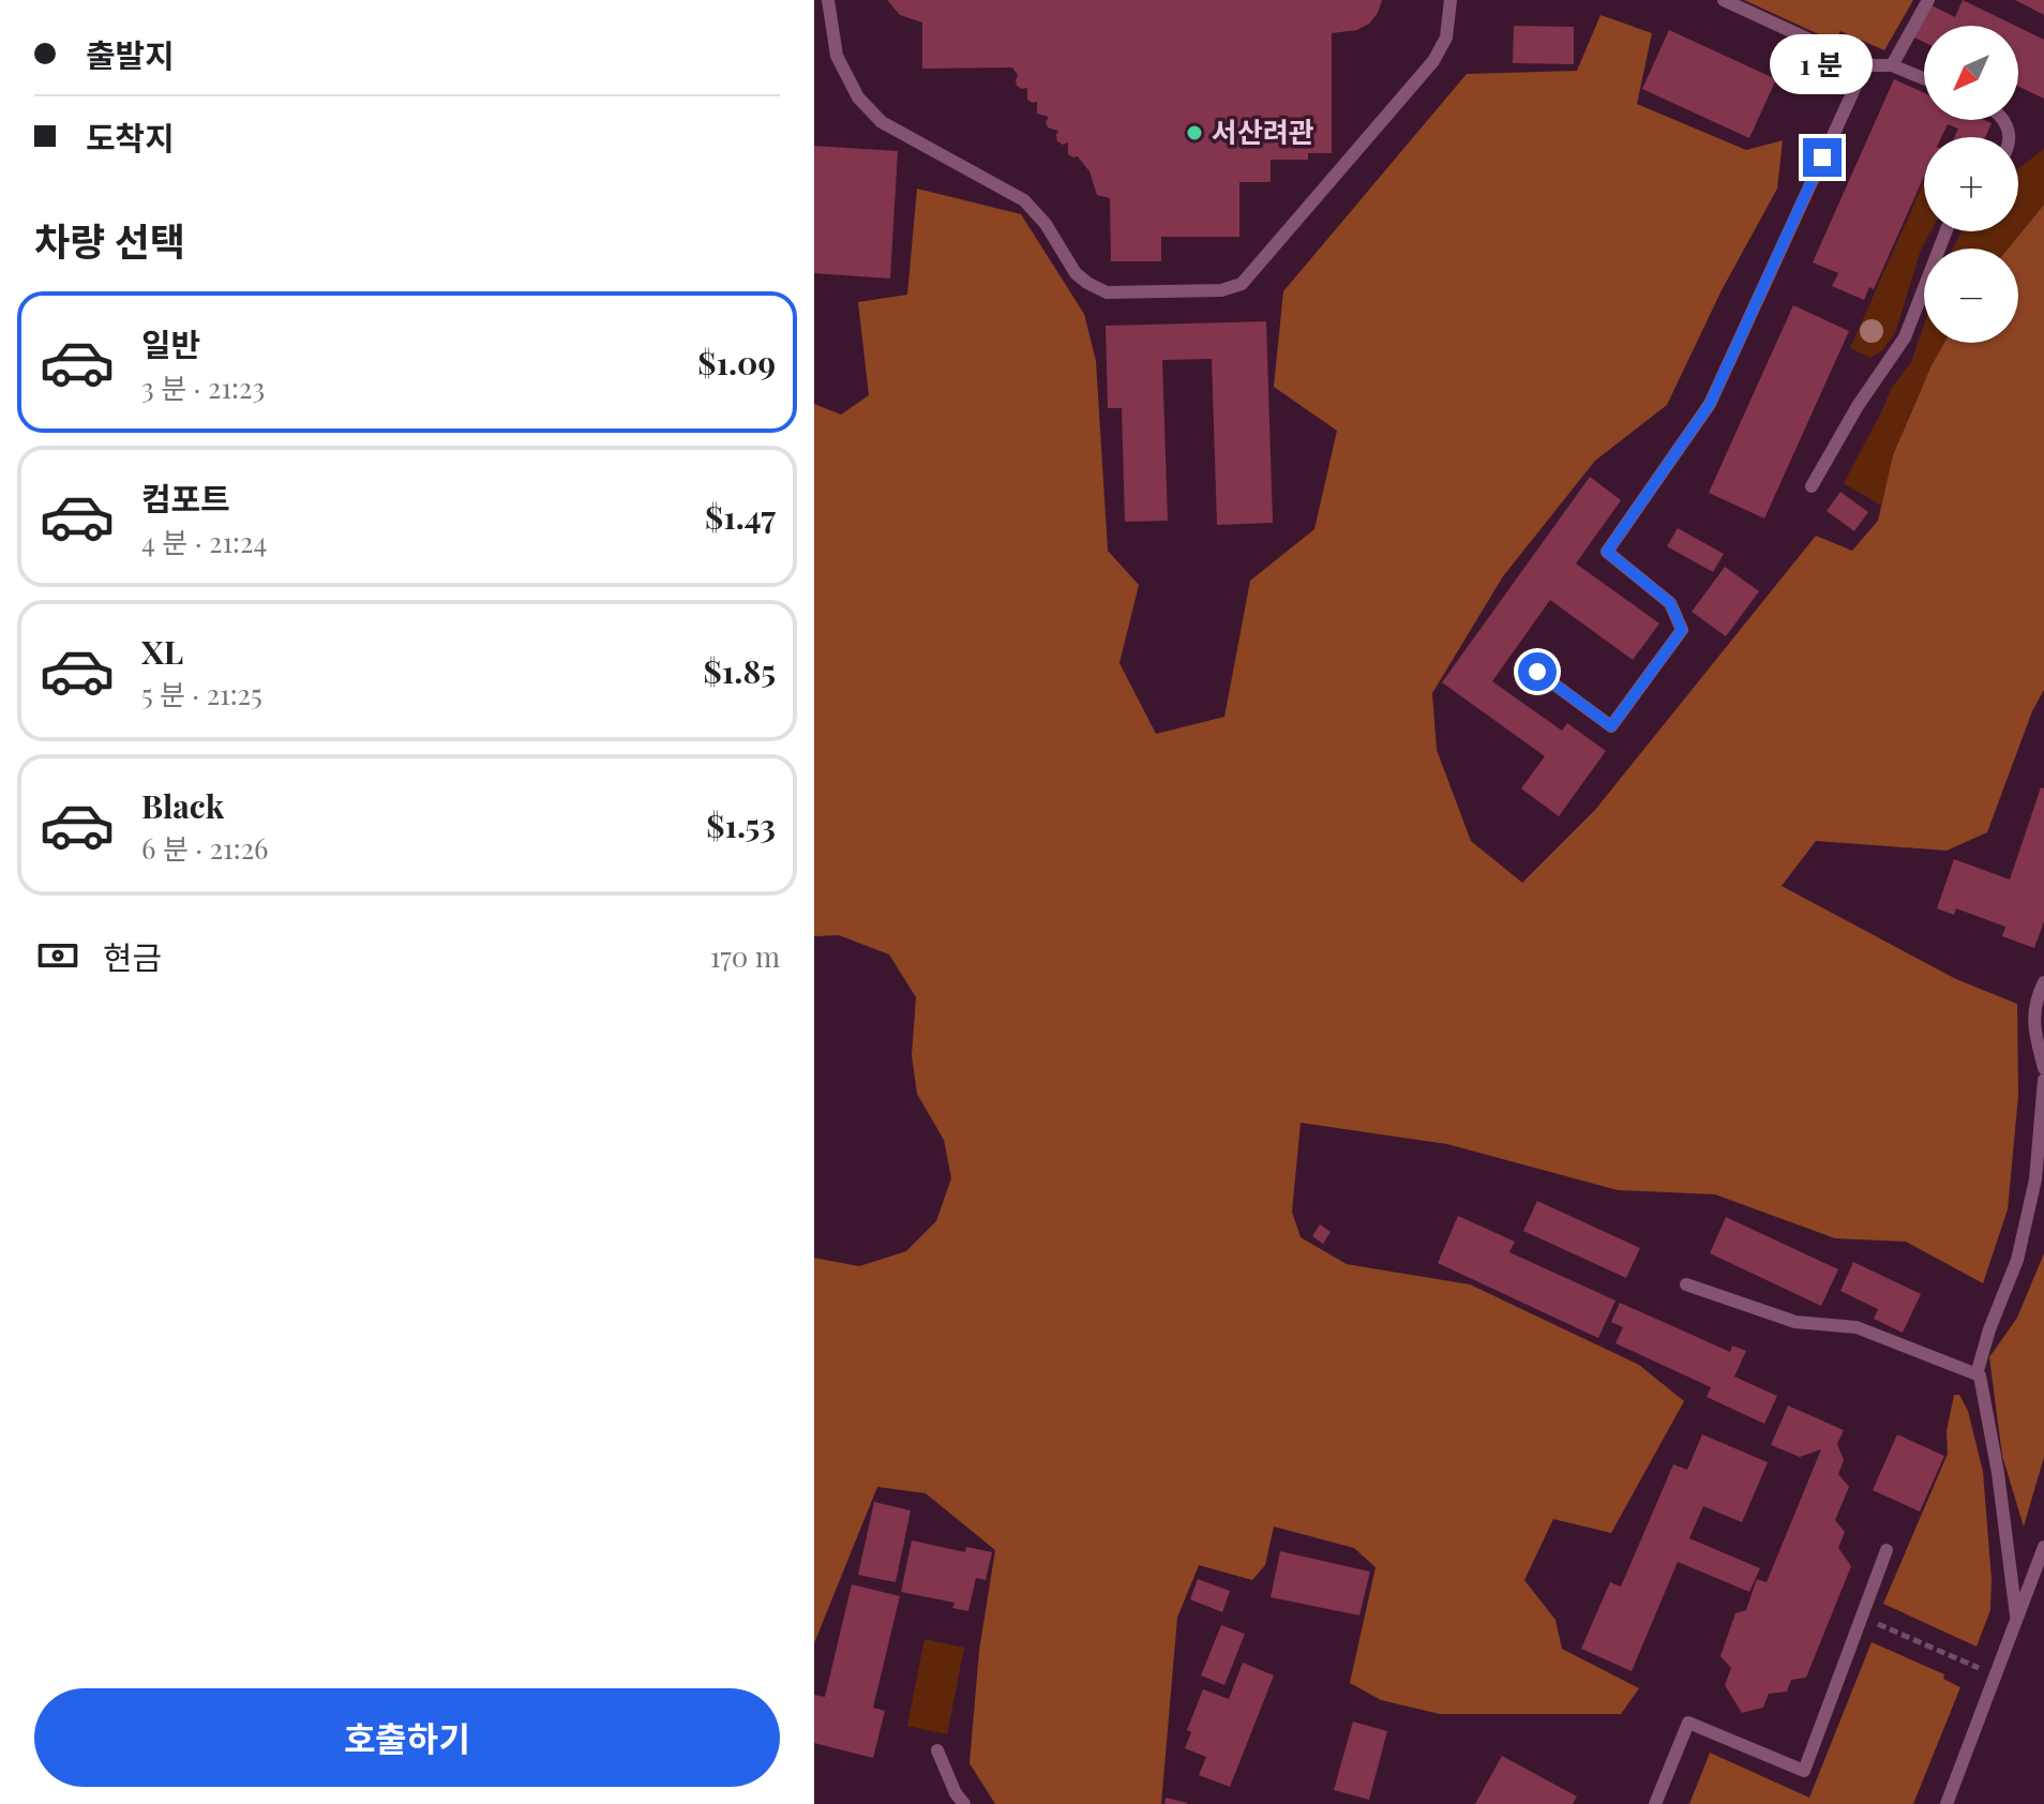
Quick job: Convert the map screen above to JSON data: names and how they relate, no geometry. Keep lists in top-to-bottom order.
{
  "places": ["서산려관"],
  "north": "bottom left",
  "page": {
    "banner": ["출발지", "도착지"],
    "map_buttons": ["+", "−"],
    "bubble": "1 분",
    "heading": "차량 선택",
    "list": [
      {
        "name": "일반",
        "note": "3 분 · 21:23",
        "value": "$1.09"
      },
      {
        "name": "컴포트",
        "note": "4 분 · 21:24",
        "value": "$1.47"
      },
      {
        "name": "XL",
        "note": "5 분 · 21:25",
        "value": "$1.85"
      },
      {
        "name": "Black",
        "note": "6 분 · 21:26",
        "value": "$1.53"
      }
    ],
    "pay": ["현금", "170 m"],
    "buttons": "호출하기"
  }
}
